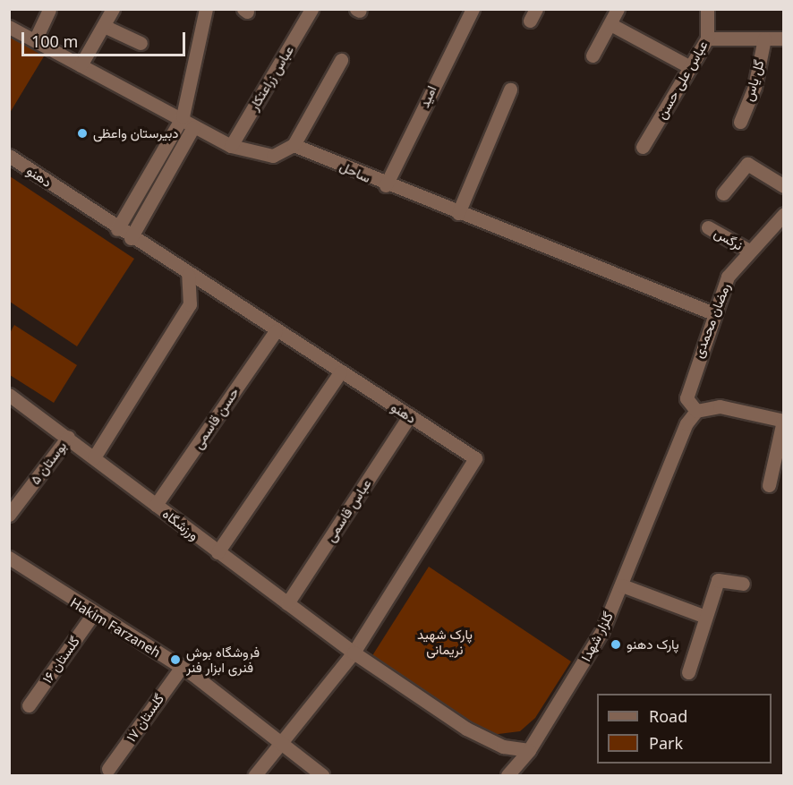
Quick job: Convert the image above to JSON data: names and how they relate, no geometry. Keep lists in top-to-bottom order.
{
  "streets": {
    "street": [
      "عباس زراعتکار",
      "عباس علی حسن",
      "گل یاس",
      "امید",
      "ساحل",
      "دهنو",
      "نرگس",
      "رمضان محمدی",
      "حسن قاسمی",
      "بوستان ۵",
      "عباس قاسمی",
      "ورزشگاه",
      "Hakim Farzaneh",
      "گلزار شهدا",
      "گلستان ۱۶",
      "گلستان ۱۷"
    ]
  },
  "crossings": [
    ["امید", "ساحل"],
    ["ساحل", "رمضان محمدی"],
    ["دهنو", "حسن قاسمی"],
    ["دهنو", "عباس قاسمی"],
    ["دهنو", "ورزشگاه"],
    ["دهنو", "Hakim Farzaneh"],
    ["نرگس", "رمضان محمدی"],
    ["رمضان محمدی", "گلزار شهدا"],
    ["حسن قاسمی", "ورزشگاه"],
    ["بوستان ۵", "ورزشگاه"],
    ["عباس قاسمی", "ورزشگاه"],
    ["Hakim Farzaneh", "گلستان ۱۶"],
    ["Hakim Farzaneh", "گلستان ۱۷"]
  ],
  "parks": ["پارک شهید نریمانی"],
  "places": ["دبیرستان واعظی", "پارک دهنو", "فروشگاه بوش فنری ابزار فنر"],
  "legend": ["Road", "Park"],
  "scale_bar": "100 m"
}
